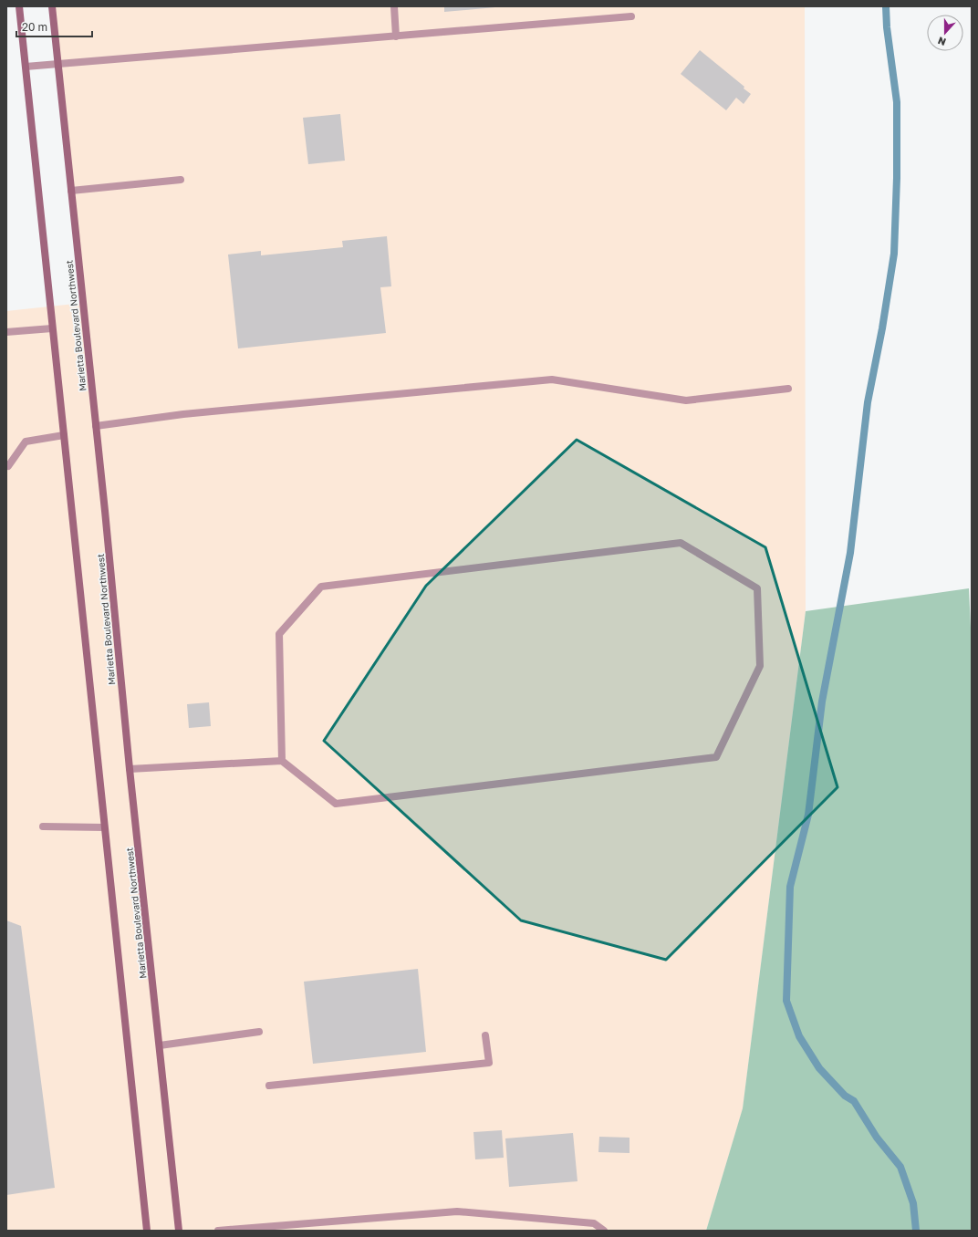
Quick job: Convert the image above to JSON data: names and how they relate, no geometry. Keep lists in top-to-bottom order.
{
  "streets": {
    "main road": ["Marietta Boulevard Northwest"]
  },
  "scale_bar": "20 m",
  "north": "bottom"
}
